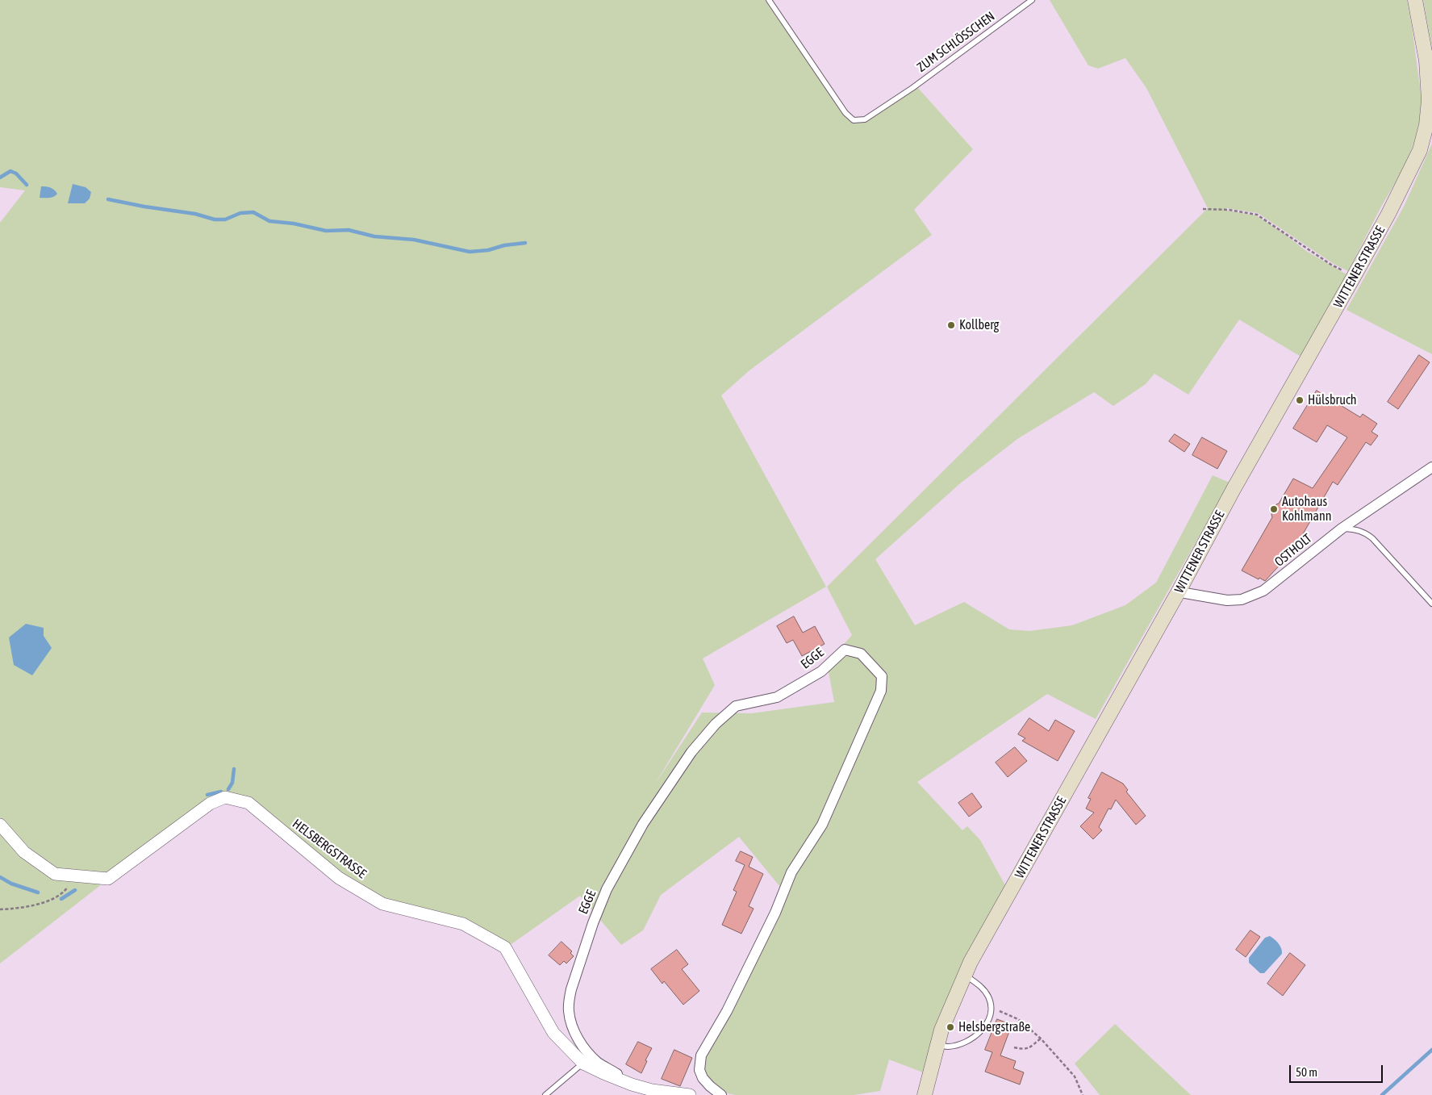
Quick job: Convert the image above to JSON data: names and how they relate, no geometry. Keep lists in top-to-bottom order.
{
  "streets": {
    "main road": ["WITTENER STRASSE"],
    "street": ["OSTHOLT", "EGGE", "HELSBERGSTRASSE"],
    "lane": ["ZUM SCHLÖSSCHEN"]
  },
  "crossings": [
    ["WITTENER STRASSE", "OSTHOLT"],
    ["EGGE", "HELSBERGSTRASSE"]
  ],
  "places": [
    "Kollberg",
    "Hülsbruch",
    "Autohaus Kohlmann",
    "Helsbergstraße"
  ],
  "scale_bar": "50 m"
}
